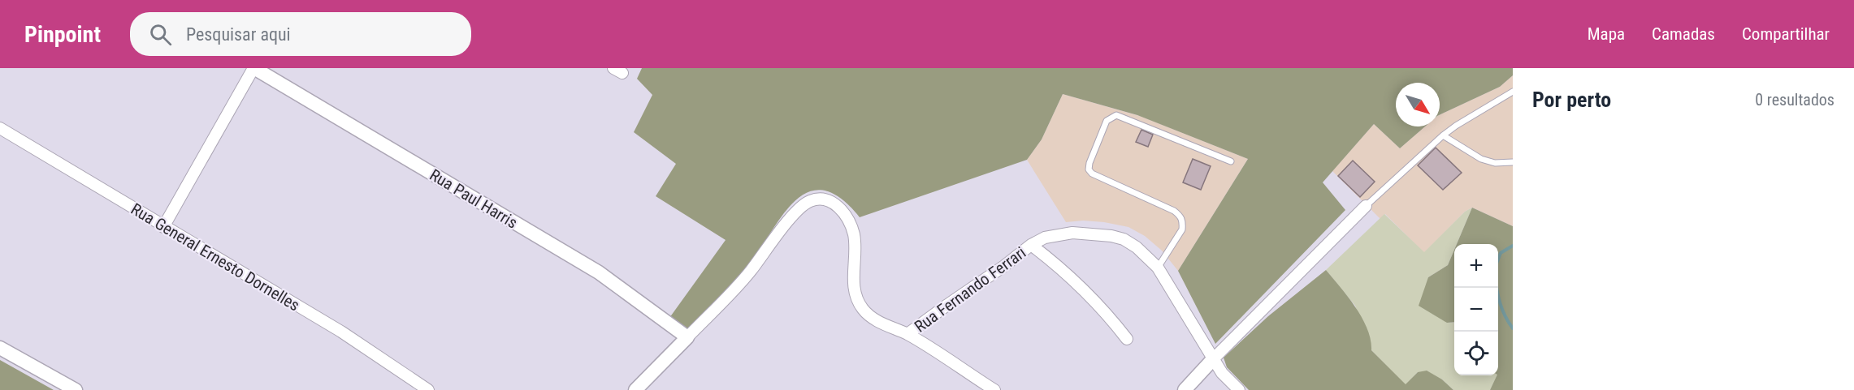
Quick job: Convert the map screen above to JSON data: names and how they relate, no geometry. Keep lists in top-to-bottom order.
{
  "streets": {
    "street": ["Rua Paul Harris", "Rua General Ernesto Dornelles", "Rua Fernando Ferrari"]
  },
  "crossings": [
    ["Rua Paul Harris", "Rua Fernando Ferrari"]
  ],
  "north": "bottom right",
  "page": {
    "header": "Pinpoint",
    "search": "Pesquisar aqui",
    "nav": ["Mapa", "Camadas", "Compartilhar"],
    "heading": ["Por perto", "0 resultados"],
    "map_buttons": ["+", "−"]
  }
}
